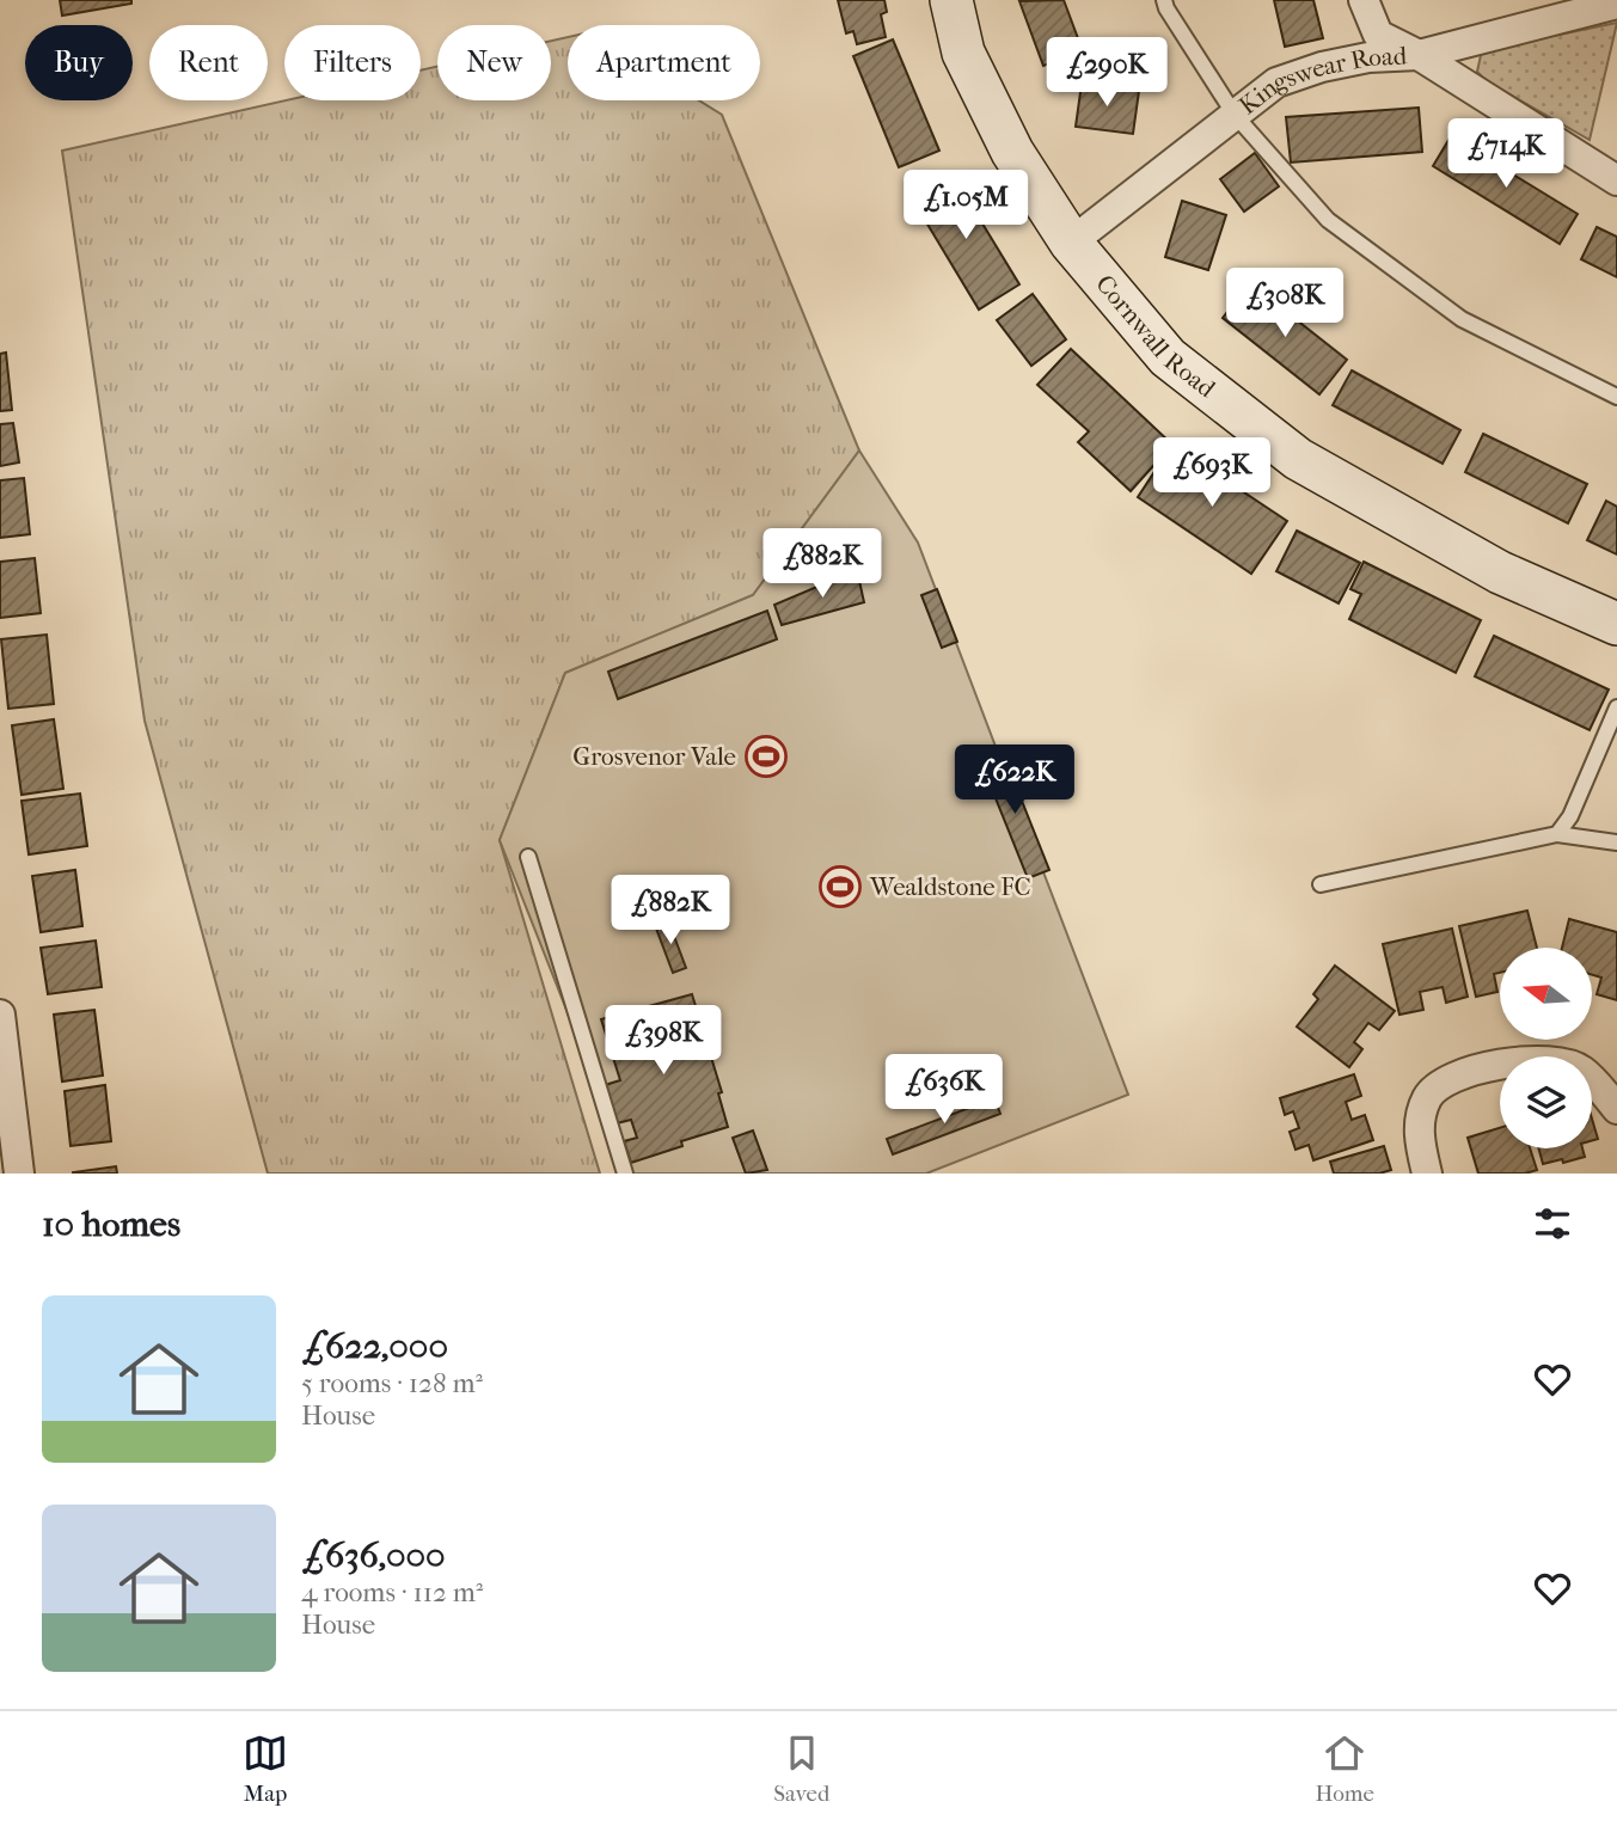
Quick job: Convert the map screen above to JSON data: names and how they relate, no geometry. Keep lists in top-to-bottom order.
{
  "streets": {
    "street": ["Kingswear Road", "Cornwall Road"]
  },
  "crossings": [
    ["Kingswear Road", "Cornwall Road"]
  ],
  "places": {
    "sports": ["Grosvenor Vale", "Wealdstone FC"]
  },
  "north": "left",
  "page": {
    "chip": [
      "Buy",
      "Rent",
      "Filters",
      "New",
      "Apartment"
    ],
    "price": [
      "£290K",
      "£714K",
      "£1.05M",
      "£308K",
      "£693K",
      "£882K",
      "£622K",
      "£882K",
      "£398K",
      "£636K"
    ],
    "heading": "10 homes",
    "list": [
      {
        "name": "£622,000",
        "note": "5 rooms · 128 m² · House"
      },
      {
        "name": "£636,000",
        "note": "4 rooms · 112 m² · House"
      }
    ],
    "tabs": ["Map", "Saved", "Home"]
  }
}
